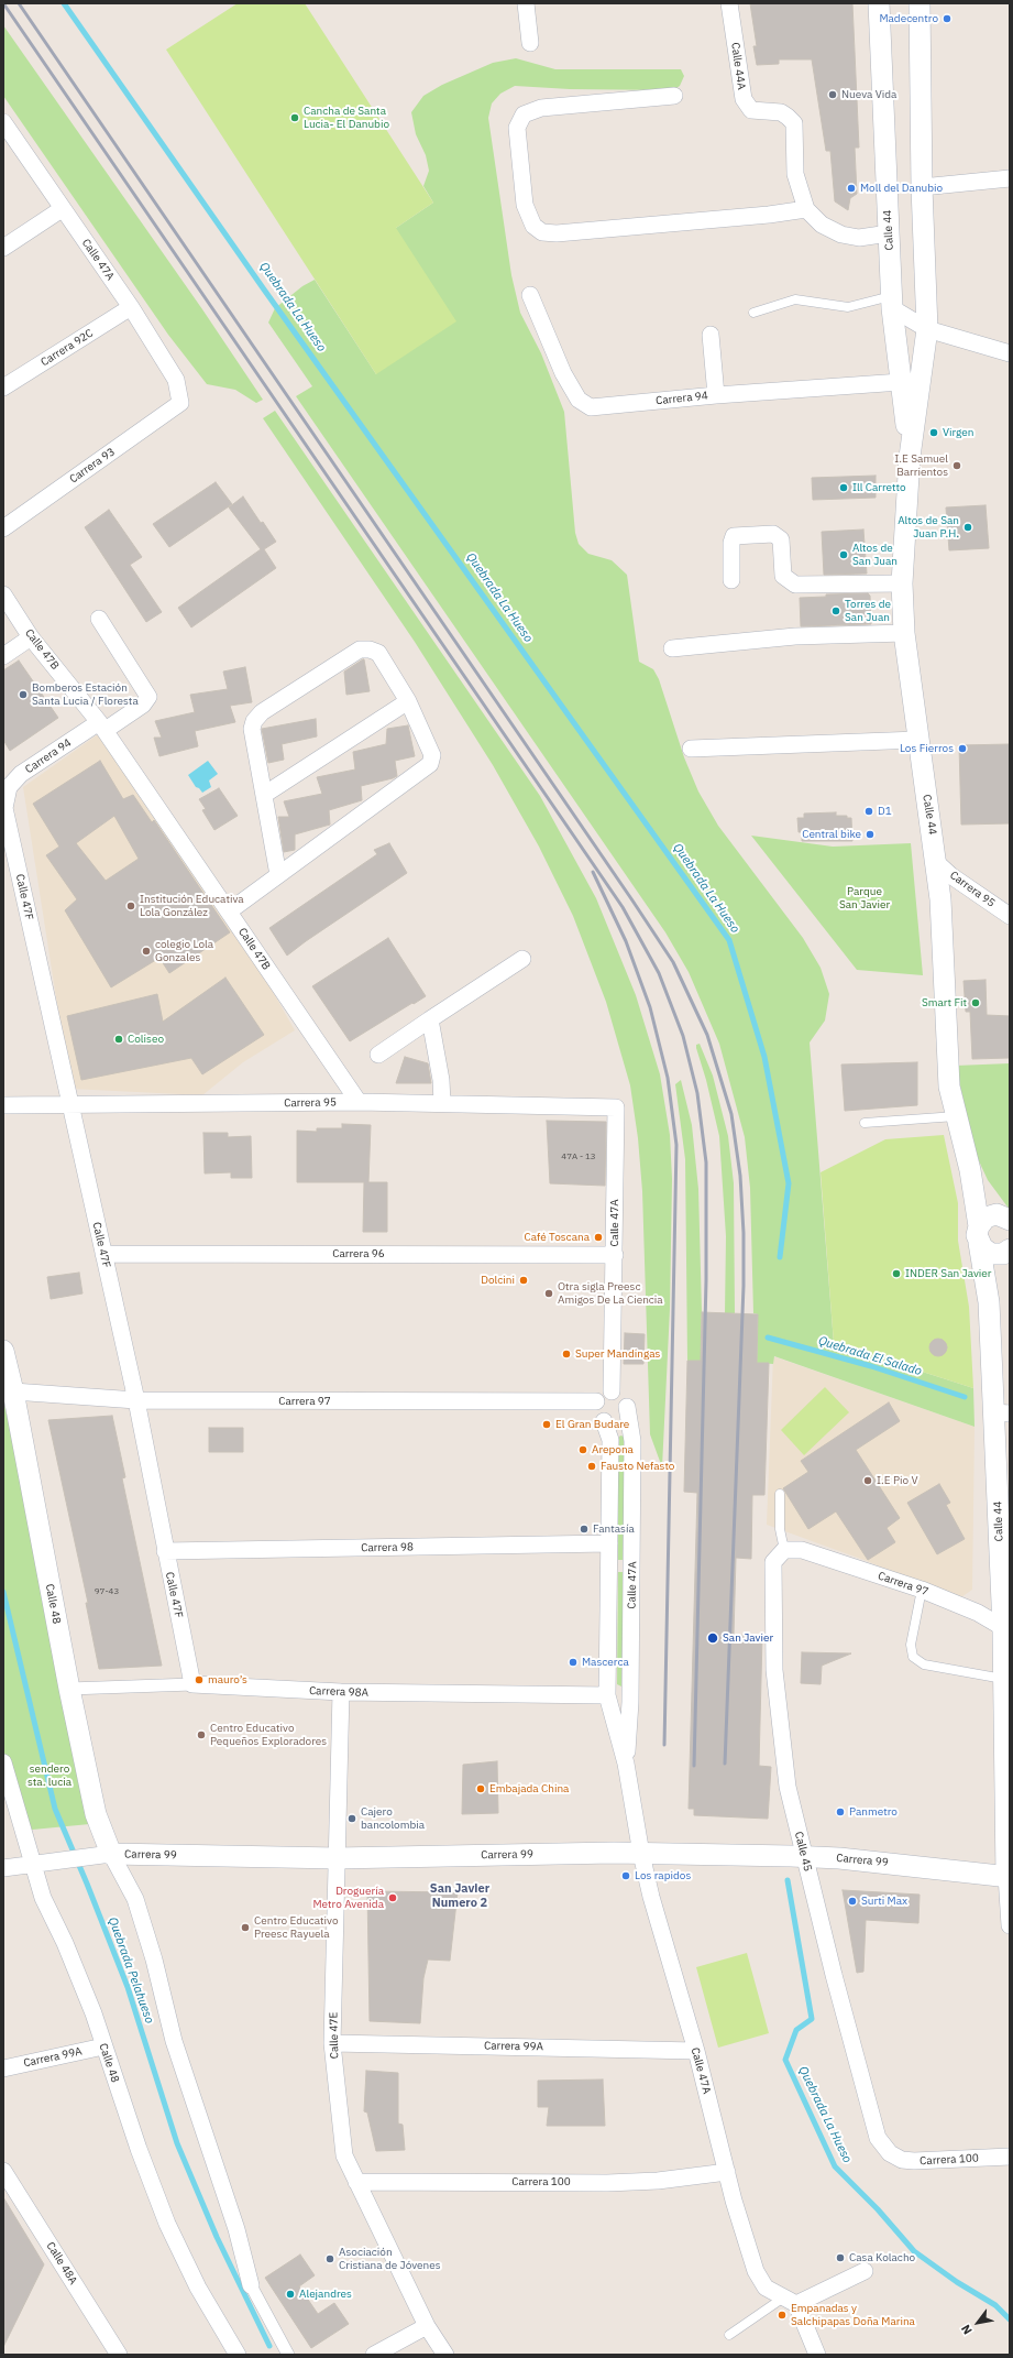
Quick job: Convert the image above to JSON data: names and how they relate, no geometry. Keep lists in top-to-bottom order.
{
  "streets": {
    "street": [
      "Calle 44A",
      "Calle 44",
      "Calle 47A",
      "Carrera 92C",
      "Carrera 94",
      "Carrera 93",
      "Calle 47B",
      "Carrera 95",
      "Calle 47F",
      "Carrera 96",
      "Carrera 97",
      "Carrera 98",
      "Calle 48",
      "Carrera 98A",
      "Calle 45",
      "Carrera 99",
      "Calle 47E",
      "Carrera 99A",
      "Carrera 100",
      "Calle 48A"
    ]
  },
  "crossings": [
    ["Calle 44A", "Calle 44"],
    ["Calle 44", "Carrera 94"],
    ["Calle 44", "Carrera 95"],
    ["Calle 44", "Carrera 97"],
    ["Calle 44", "Carrera 99"],
    ["Calle 47A", "Carrera 92C"],
    ["Calle 47A", "Carrera 93"],
    ["Calle 47A", "Carrera 95"],
    ["Calle 47A", "Carrera 96"],
    ["Calle 47A", "Carrera 97"],
    ["Calle 47A", "Carrera 98"],
    ["Calle 47A", "Carrera 98A"],
    ["Calle 47A", "Carrera 99"],
    ["Calle 47A", "Carrera 99A"],
    ["Calle 47A", "Carrera 100"],
    ["Carrera 94", "Calle 47B"],
    ["Carrera 94", "Calle 47F"],
    ["Calle 47B", "Carrera 95"],
    ["Carrera 95", "Calle 47F"],
    ["Calle 47F", "Carrera 96"],
    ["Calle 47F", "Carrera 97"],
    ["Calle 47F", "Carrera 98"],
    ["Calle 47F", "Carrera 98A"],
    ["Carrera 97", "Calle 48"],
    ["Carrera 97", "Calle 45"],
    ["Calle 48", "Carrera 98A"],
    ["Calle 48", "Carrera 99"],
    ["Calle 48", "Carrera 99A"],
    ["Carrera 98A", "Calle 47E"],
    ["Calle 45", "Carrera 99"],
    ["Calle 45", "Carrera 100"],
    ["Carrera 99", "Calle 47E"],
    ["Calle 47E", "Carrera 99A"],
    ["Calle 47E", "Carrera 100"]
  ],
  "districts": ["San Javier Numero 2"],
  "water": ["Quebrada La Hueso", "Quebrada El Salado", "Quebrada Pelahueso"],
  "parks": ["Parque San Javier", "sendero sta. lucia"],
  "places": [
    "Madecentro",
    "Nueva Vida",
    "Cancha de Santa Lucia- El Danubio",
    "Moll del Danubio",
    "Virgen",
    "I.E Samuel Barrientos",
    "Ill Carretto",
    "Altos de San Juan P.H.",
    "Altos de San Juan",
    "Torres de San Juan",
    "Bomberos Estación Santa Lucia / Floresta",
    "Los Fierros",
    "D1",
    "Central bike",
    "Institución Educativa Lola González",
    "colegio Lola Gonzales",
    "Smart Fit",
    "Coliseo",
    "Café Toscana",
    "INDER San Javier",
    "Dolcini",
    "Otra sigla Preesc Amigos De La Ciencia",
    "Super Mandingas",
    "El Gran Budare",
    "Arepona",
    "Fausto Nefasto",
    "I.E Pio V",
    "Fantasía",
    "San Javier",
    "Mascerca",
    "mauro’s",
    "Centro Educativo Pequeños Exploradores",
    "Embajada China",
    "Panmetro",
    "Cajero bancolombia",
    "Los rapidos",
    "Droguería Metro Avenida",
    "Surti Max",
    "Centro Educativo Preesc Rayuela",
    "Casa Kolacho",
    "Asociación Cristiana de Jóvenes",
    "Alejandres",
    "Empanadas y Salchipapas Doña Marina"
  ],
  "house_numbers": ["47A - 13", "97-43"],
  "north": "bottom left"
}
